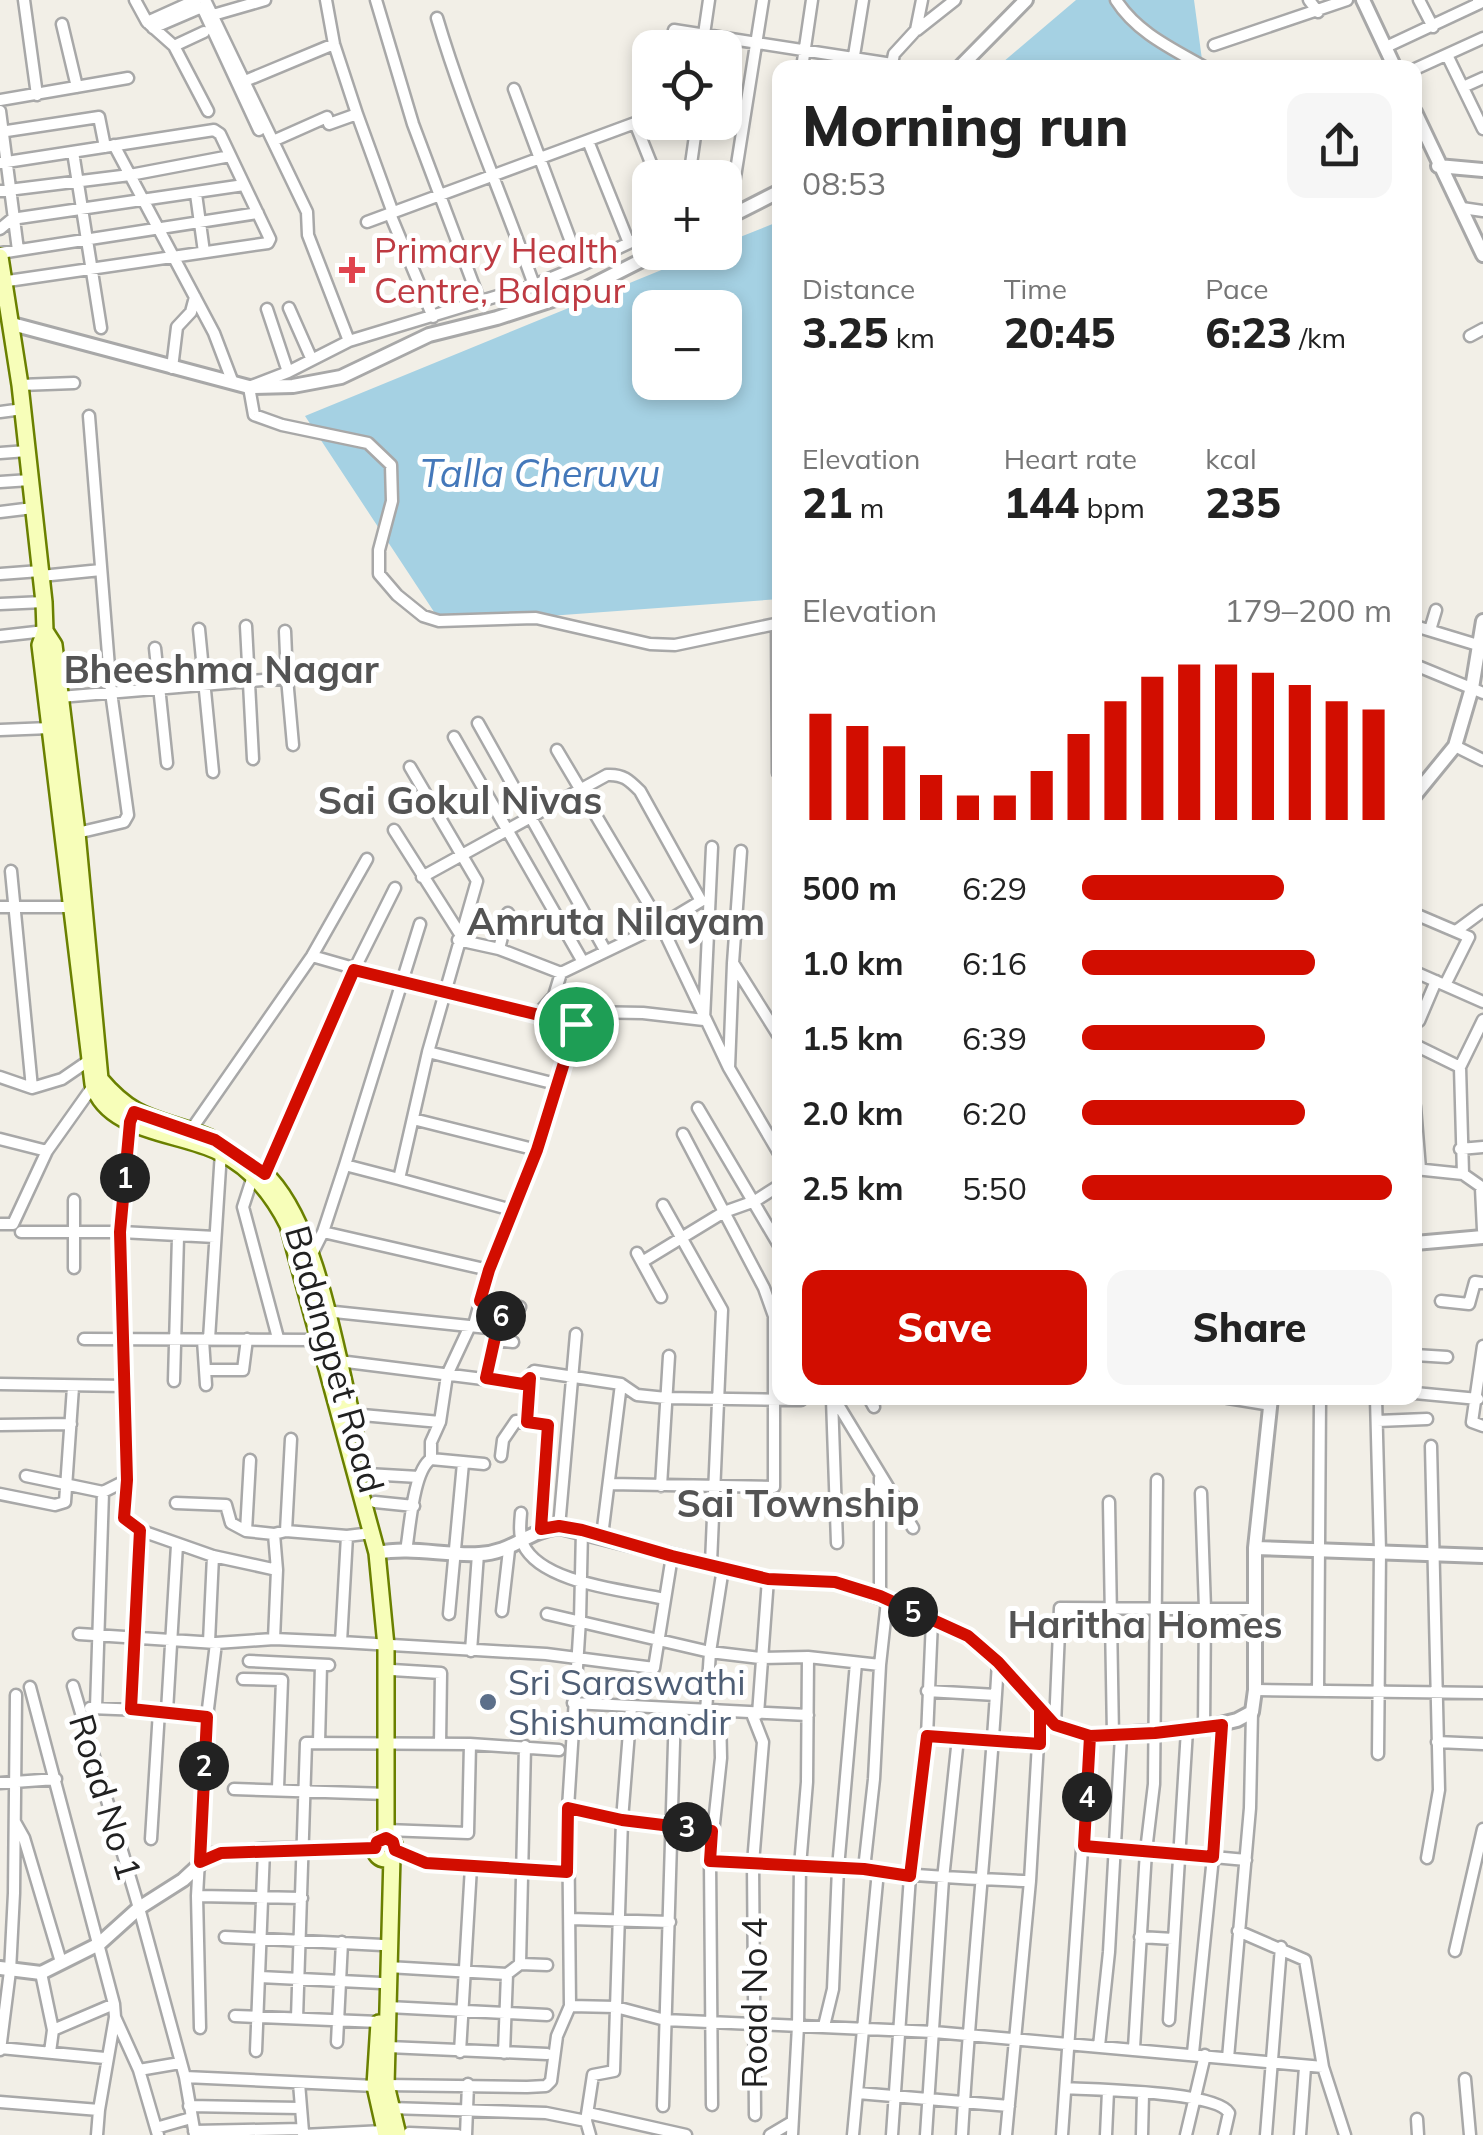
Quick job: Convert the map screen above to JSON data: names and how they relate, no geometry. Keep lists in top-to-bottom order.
{
  "streets": {
    "main road": ["Badangpet Road"],
    "street": ["Road No 1", "Road No 4"]
  },
  "districts": [
    "Bheeshma Nagar",
    "Sai Gokul Nivas",
    "Amruta Nilayam",
    "Sai Township",
    "Haritha Homes"
  ],
  "water": ["Talla Cheruvu"],
  "places": {
    "health": ["Primary Health Centre, Balapur"],
    "other": ["Sri Saraswathi Shishumandir"]
  },
  "page": {
    "map_buttons": ["+", "−"],
    "heading": ["Morning run", "08:53"],
    "stats": [
      ["Distance", "3.25 km"],
      ["Time", "20:45"],
      ["Pace", "6:23 /km"],
      ["Elevation", "21 m"],
      ["Heart rate", "144 bpm"],
      ["kcal", "235"]
    ],
    "chart": ["Elevation", "179–200 m"],
    "list": [
      {
        "name": "500 m",
        "note": "6:29"
      },
      {
        "name": "1.0 km",
        "note": "6:16"
      },
      {
        "name": "1.5 km",
        "note": "6:39"
      },
      {
        "name": "2.0 km",
        "note": "6:20"
      },
      {
        "name": "2.5 km",
        "note": "5:50"
      }
    ],
    "pins": [
      "1",
      "6",
      "5",
      "2",
      "4",
      "3"
    ],
    "buttons": ["Save", "Share"]
  }
}
